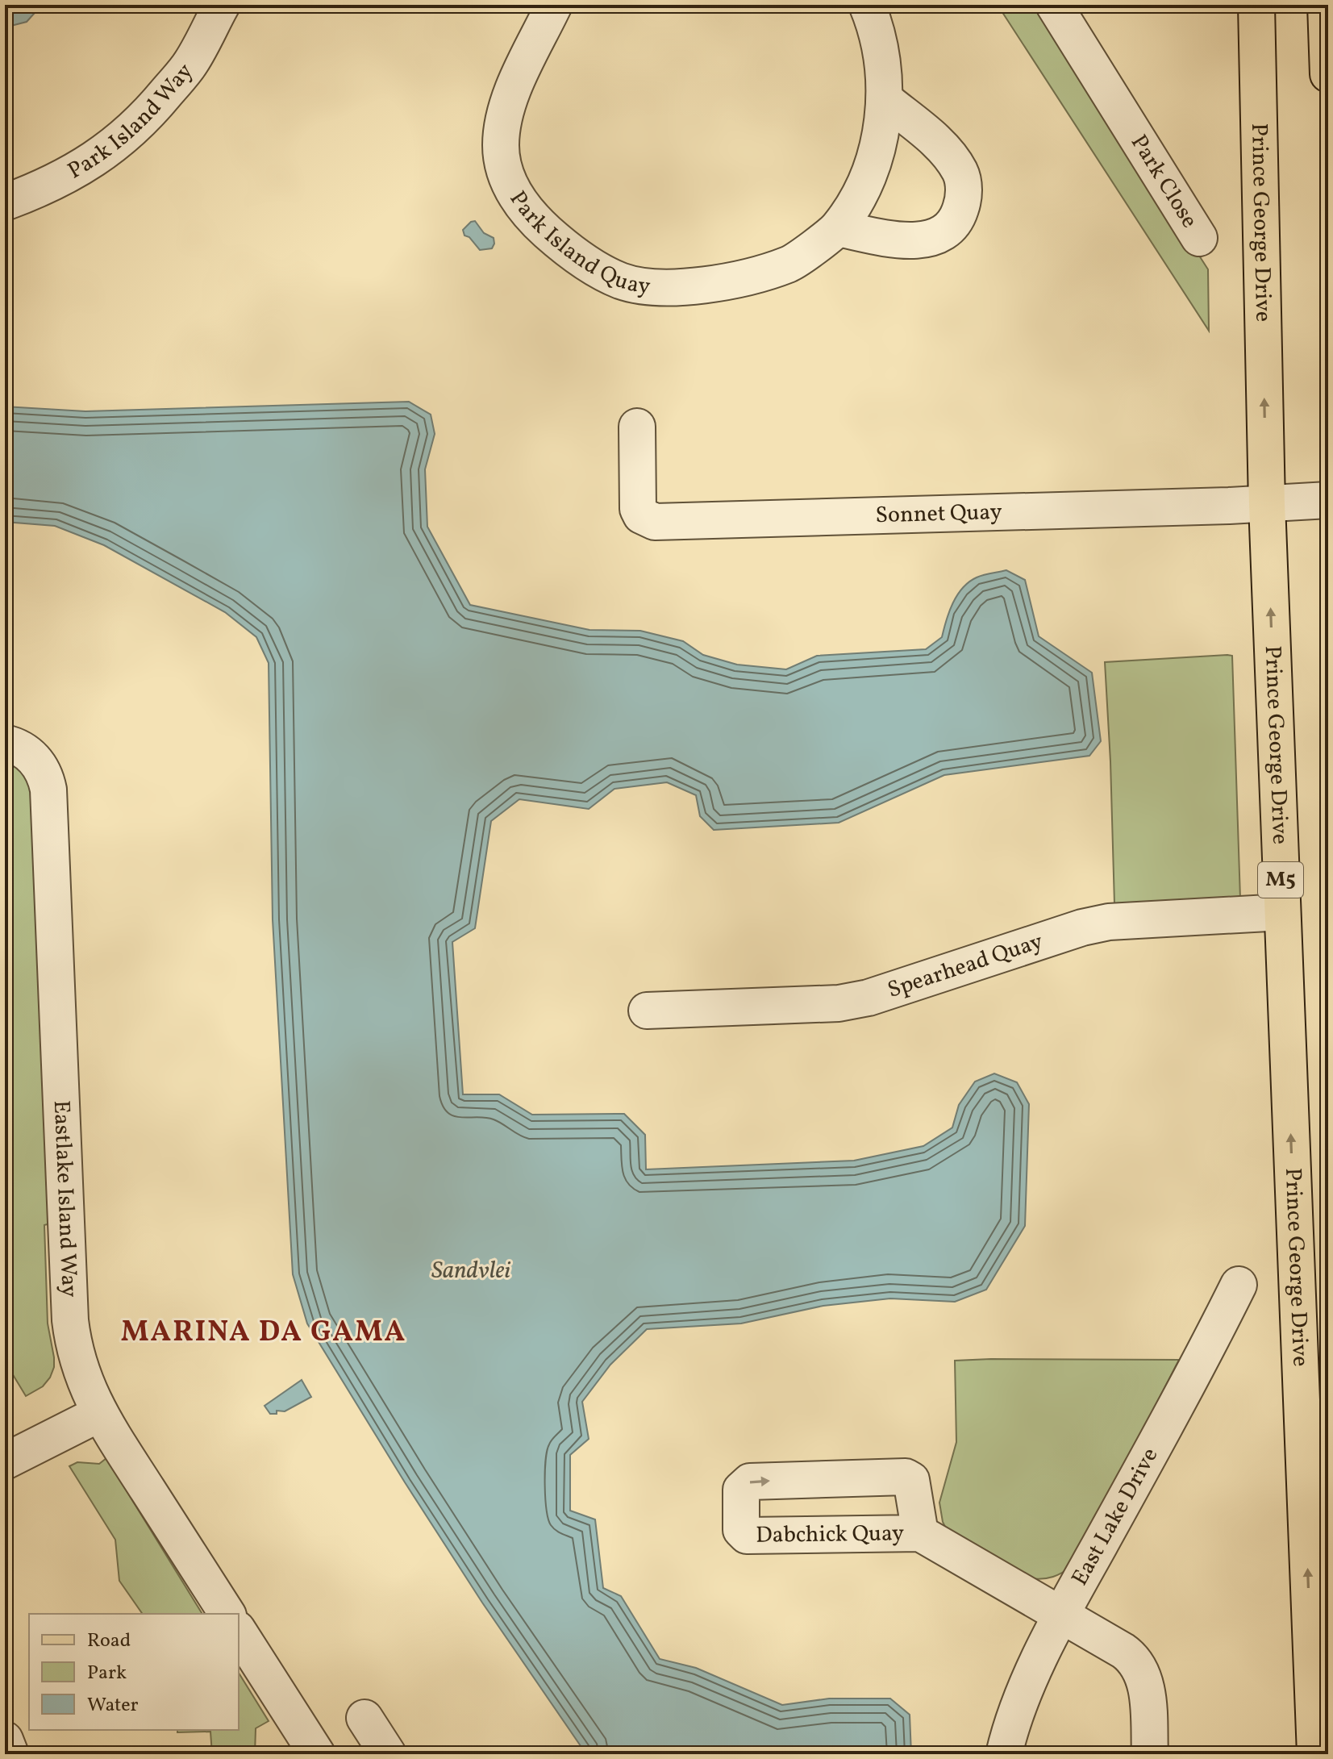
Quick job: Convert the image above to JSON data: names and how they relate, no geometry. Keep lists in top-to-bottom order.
{
  "streets": {
    "main road": ["Prince George Drive", "M5"],
    "street": [
      "Park Island Way",
      "Park Close",
      "Park Island Quay",
      "Sonnet Quay",
      "Spearhead Quay",
      "Eastlake Island Way",
      "East Lake Drive",
      "Dabchick Quay"
    ]
  },
  "crossings": [
    ["Prince George Drive", "Sonnet Quay"],
    ["Prince George Drive", "Spearhead Quay"],
    ["East Lake Drive", "Dabchick Quay"]
  ],
  "one_way": ["Prince George Drive"],
  "districts": ["MARINA DA GAMA"],
  "water": ["Sandvlei"],
  "legend": ["Road", "Park", "Water"]
}
